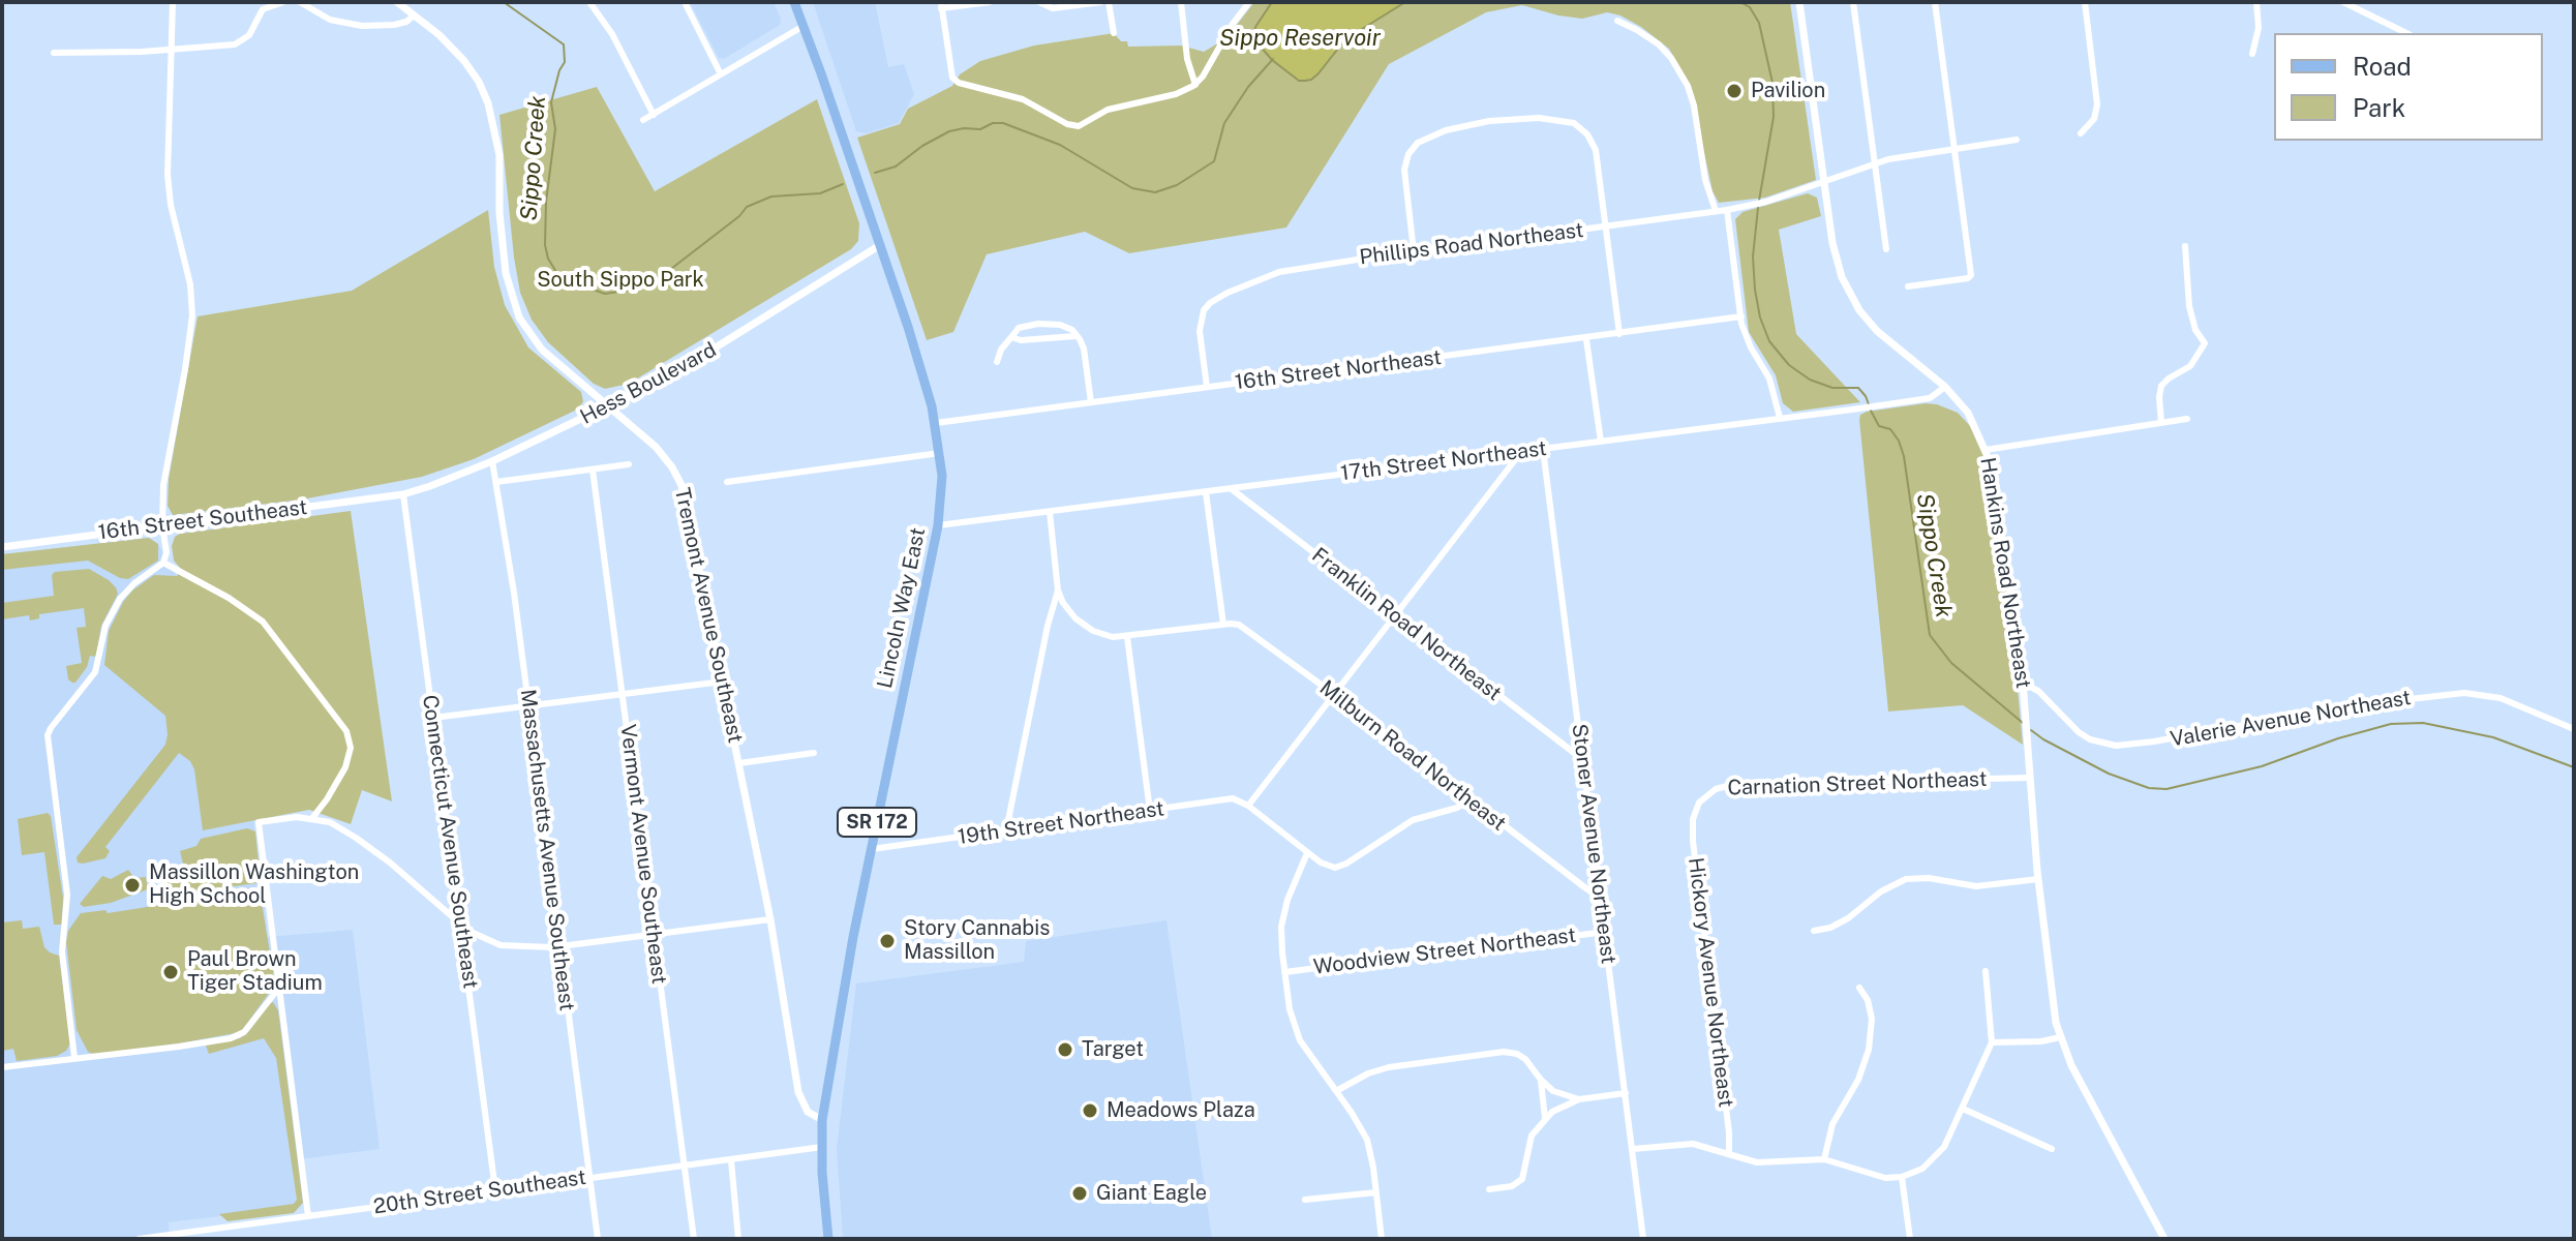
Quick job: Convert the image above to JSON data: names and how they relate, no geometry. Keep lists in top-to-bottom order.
{
  "streets": {
    "main road": ["Lincoln Way East", "SR 172"],
    "street": [
      "Phillips Road Northeast",
      "16th Street Northeast",
      "Hess Boulevard",
      "17th Street Northeast",
      "16th Street Southeast",
      "Hankins Road Northeast",
      "Tremont Avenue Southeast",
      "Franklin Road Northeast",
      "Valerie Avenue Northeast",
      "Milburn Road Northeast",
      "Carnation Street Northeast",
      "19th Street Northeast",
      "Connecticut Avenue Southeast",
      "Stoner Avenue Northeast",
      "Massachusetts Avenue Southeast",
      "Vermont Avenue Southeast",
      "Woodview Street Northeast",
      "Hickory Avenue Northeast",
      "20th Street Southeast"
    ]
  },
  "crossings": [
    ["Phillips Road Northeast", "16th Street Northeast"],
    ["Phillips Road Northeast", "Hankins Road Northeast"],
    ["16th Street Northeast", "Lincoln Way East"],
    ["Hess Boulevard", "16th Street Southeast"],
    ["Hess Boulevard", "Lincoln Way East"],
    ["Hess Boulevard", "Tremont Avenue Southeast"],
    ["Hess Boulevard", "Connecticut Avenue Southeast"],
    ["Hess Boulevard", "Massachusetts Avenue Southeast"],
    ["17th Street Northeast", "Hankins Road Northeast"],
    ["17th Street Northeast", "Lincoln Way East"],
    ["17th Street Northeast", "Franklin Road Northeast"],
    ["17th Street Northeast", "Stoner Avenue Northeast"],
    ["16th Street Southeast", "Connecticut Avenue Southeast"],
    ["Hankins Road Northeast", "Valerie Avenue Northeast"],
    ["Hankins Road Northeast", "Carnation Street Northeast"],
    ["Lincoln Way East", "Tremont Avenue Southeast"],
    ["Lincoln Way East", "19th Street Northeast"],
    ["Lincoln Way East", "20th Street Southeast"],
    ["Franklin Road Northeast", "Stoner Avenue Northeast"],
    ["Milburn Road Northeast", "Stoner Avenue Northeast"],
    ["Carnation Street Northeast", "Hickory Avenue Northeast"],
    ["Connecticut Avenue Southeast", "20th Street Southeast"],
    ["Stoner Avenue Northeast", "Woodview Street Northeast"],
    ["Massachusetts Avenue Southeast", "20th Street Southeast"],
    ["Vermont Avenue Southeast", "20th Street Southeast"]
  ],
  "water": ["Sippo Reservoir", "Sippo Creek"],
  "parks": ["South Sippo Park"],
  "places": [
    "Pavilion",
    "Massillon Washington High School",
    "Story Cannabis Massillon",
    "Paul Brown Tiger Stadium",
    "Target",
    "Meadows Plaza",
    "Giant Eagle"
  ],
  "legend": ["Road", "Park"]
}
